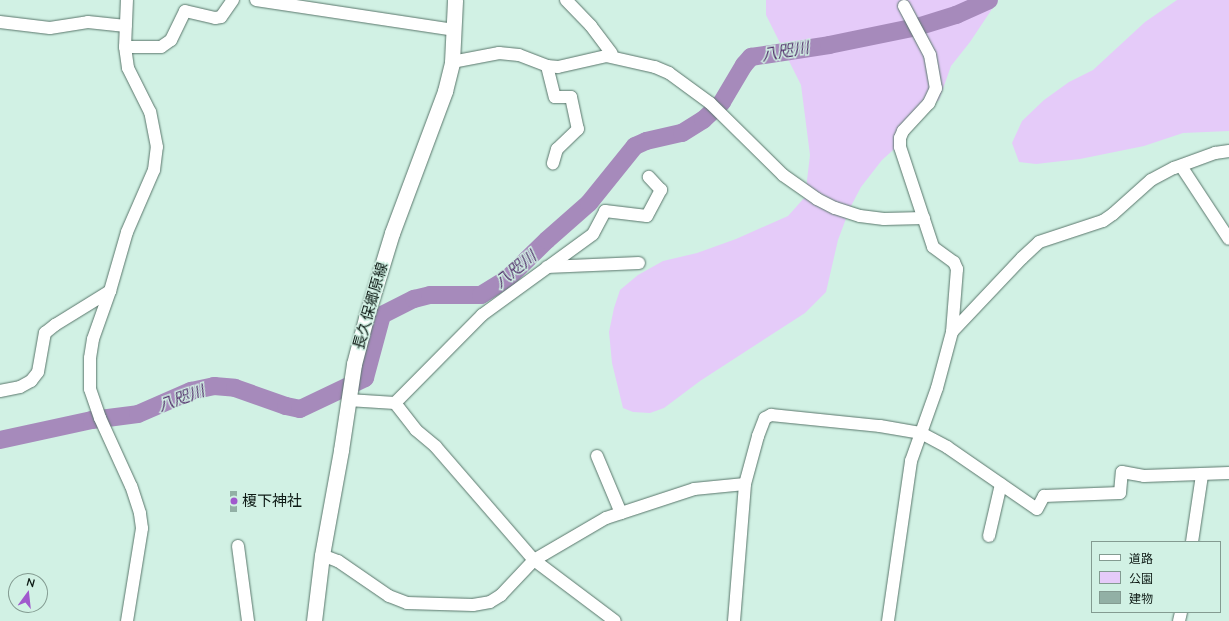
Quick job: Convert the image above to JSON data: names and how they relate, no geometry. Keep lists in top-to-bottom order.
{
  "streets": {
    "main road": ["長久保郷原線"]
  },
  "water": ["八咫川"],
  "places": ["榎下神社"],
  "legend": ["道路", "公園", "建物"],
  "north": "top"
}
